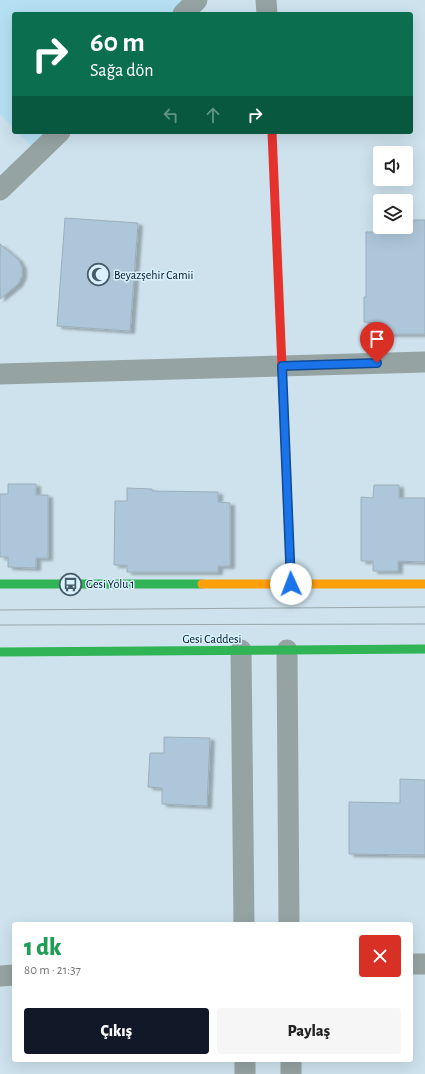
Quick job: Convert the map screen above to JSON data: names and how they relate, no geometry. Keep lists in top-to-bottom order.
{
  "streets": {
    "main road": ["Gesi Caddesi"]
  },
  "places": {
    "mosque": ["Beyazşehir Camii"],
    "bus stop": ["Gesi Yolu 1"]
  },
  "page": {
    "turn": ["60 m", "Sağa dön"],
    "heading": ["1 dk", "80 m · 21:37"],
    "buttons": ["Çıkış", "Paylaş"]
  }
}
